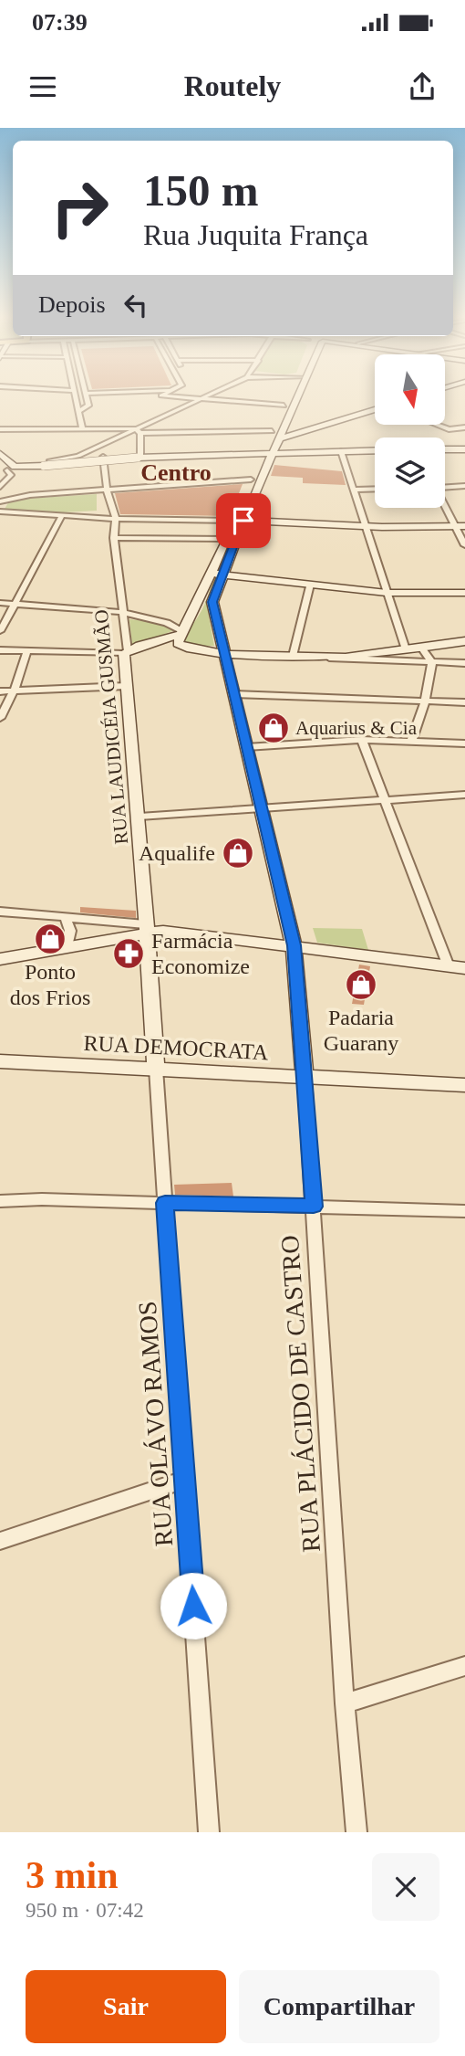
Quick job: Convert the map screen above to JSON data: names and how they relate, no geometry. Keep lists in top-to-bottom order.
{
  "streets": {
    "main road": ["RUA LAUDICÉIA GUSMÃO", "RUA DEMOCRATA", "RUA PLÁCIDO DE CASTRO"],
    "street": ["RUA OLÁVO RAMOS"]
  },
  "crossings": [
    ["RUA LAUDICÉIA GUSMÃO", "RUA DEMOCRATA"],
    ["RUA LAUDICÉIA GUSMÃO", "RUA OLÁVO RAMOS"],
    ["RUA DEMOCRATA", "RUA PLÁCIDO DE CASTRO"],
    ["RUA DEMOCRATA", "RUA OLÁVO RAMOS"]
  ],
  "districts": ["Centro"],
  "places": {
    "shop": [
      "Aquarius & Cia",
      "Aqualife",
      "Ponto dos Frios",
      "Padaria Guarany"
    ],
    "pharmacy": ["Farmácia Economize"]
  },
  "north": "bottom",
  "page": {
    "status": "07:39",
    "header": "Routely",
    "turn": ["150 m", "Rua Juquita França"],
    "then": "Depois",
    "heading": ["3 min", "950 m · 07:42"],
    "buttons": ["Sair", "Compartilhar"]
  }
}
